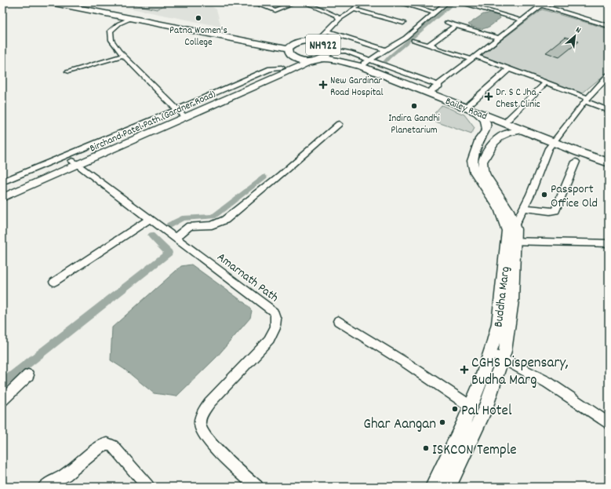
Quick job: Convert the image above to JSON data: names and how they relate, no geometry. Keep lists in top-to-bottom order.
{
  "streets": {
    "highway": ["NH922", "Bailey Road"],
    "main road": ["Birchand Patel Path (Gardner Road)", "Buddha Marg"],
    "street": ["Amarnath Path"]
  },
  "crossings": [
    ["NH922", "Bailey Road"],
    ["NH922", "Birchand Patel Path (Gardner Road)"],
    ["Bailey Road", "Birchand Patel Path (Gardner Road)"],
    ["Bailey Road", "Buddha Marg"],
    ["Birchand Patel Path (Gardner Road)", "Amarnath Path"]
  ],
  "places": {
    "other": [
      "Patna Women's College",
      "Indira Gandhi Planetarium",
      "Passport Office Old",
      "Pal Hotel",
      "Ghar Aangan",
      "ISKCON Temple"
    ],
    "health": ["New Gardinar Road Hospital", "Dr. S C Jha - Chest Clinic", "CGHS Dispensary, Budha Marg"]
  },
  "north": "top right"
}
